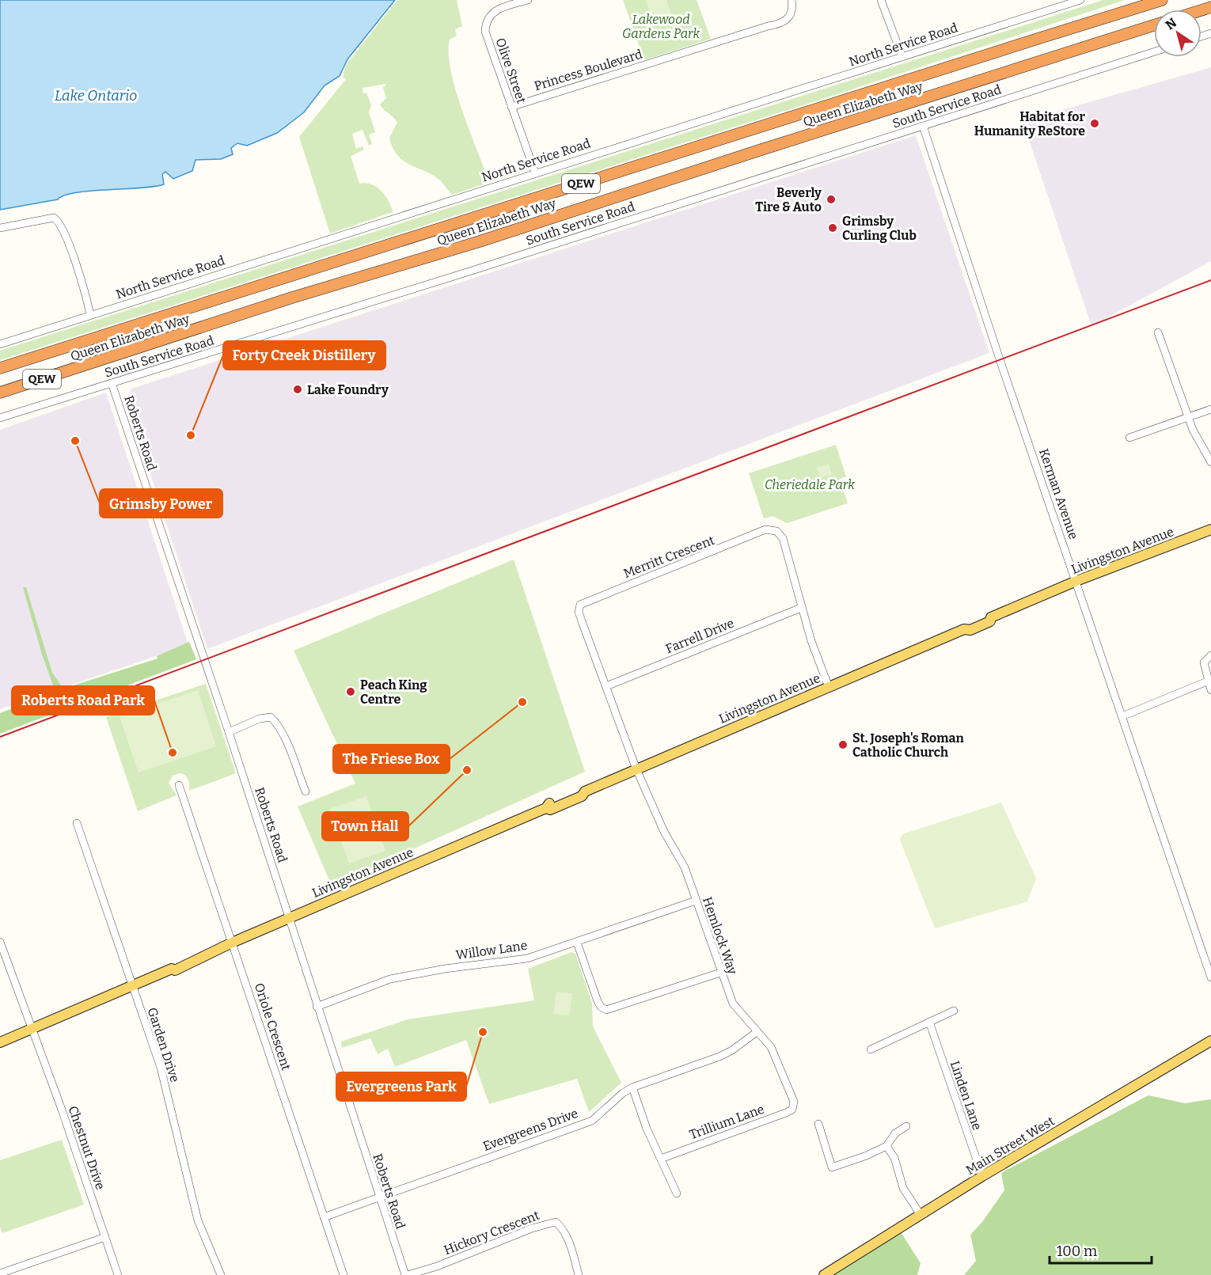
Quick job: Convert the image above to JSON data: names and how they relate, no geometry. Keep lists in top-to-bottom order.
{
  "streets": {
    "highway": ["Queen Elizabeth Way", "QEW"],
    "main road": ["Livingston Avenue", "Main Street West"],
    "street": [
      "North Service Road",
      "Princess Boulevard",
      "Olive Street",
      "South Service Road",
      "Roberts Road",
      "Kerman Avenue",
      "Merritt Crescent",
      "Farrell Drive",
      "Hemlock Way",
      "Willow Lane",
      "Oriole Crescent",
      "Garden Drive",
      "Linden Lane",
      "Trillium Lane",
      "Evergreens Drive",
      "Chestnut Drive",
      "Hickory Crescent"
    ]
  },
  "crossings": [
    ["North Service Road", "Olive Street"],
    ["Princess Boulevard", "Olive Street"],
    ["South Service Road", "Roberts Road"],
    ["South Service Road", "Kerman Avenue"],
    ["Roberts Road", "Livingston Avenue"],
    ["Roberts Road", "Willow Lane"],
    ["Roberts Road", "Evergreens Drive"],
    ["Roberts Road", "Hickory Crescent"],
    ["Kerman Avenue", "Livingston Avenue"],
    ["Livingston Avenue", "Merritt Crescent"],
    ["Livingston Avenue", "Hemlock Way"],
    ["Livingston Avenue", "Oriole Crescent"],
    ["Livingston Avenue", "Garden Drive"],
    ["Livingston Avenue", "Chestnut Drive"],
    ["Merritt Crescent", "Farrell Drive"],
    ["Merritt Crescent", "Hemlock Way"],
    ["Hemlock Way", "Willow Lane"],
    ["Hemlock Way", "Trillium Lane"],
    ["Hemlock Way", "Evergreens Drive"],
    ["Oriole Crescent", "Evergreens Drive"],
    ["Linden Lane", "Main Street West"]
  ],
  "water": ["Lake Ontario"],
  "parks": ["Lakewood Gardens Park", "Cheriedale Park"],
  "places": [
    "Habitat for Humanity ReStore",
    "Beverly Tire & Auto",
    "Grimsby Curling Club",
    "Lake Foundry",
    "Forty Creek Distillery",
    "Grimsby Power",
    "Peach King Centre",
    "The Friese Box",
    "St. Joseph's Roman Catholic Church",
    "Roberts Road Park",
    "Town Hall",
    "Evergreens Park"
  ],
  "scale_bar": "100 m",
  "north": "top left"
}
